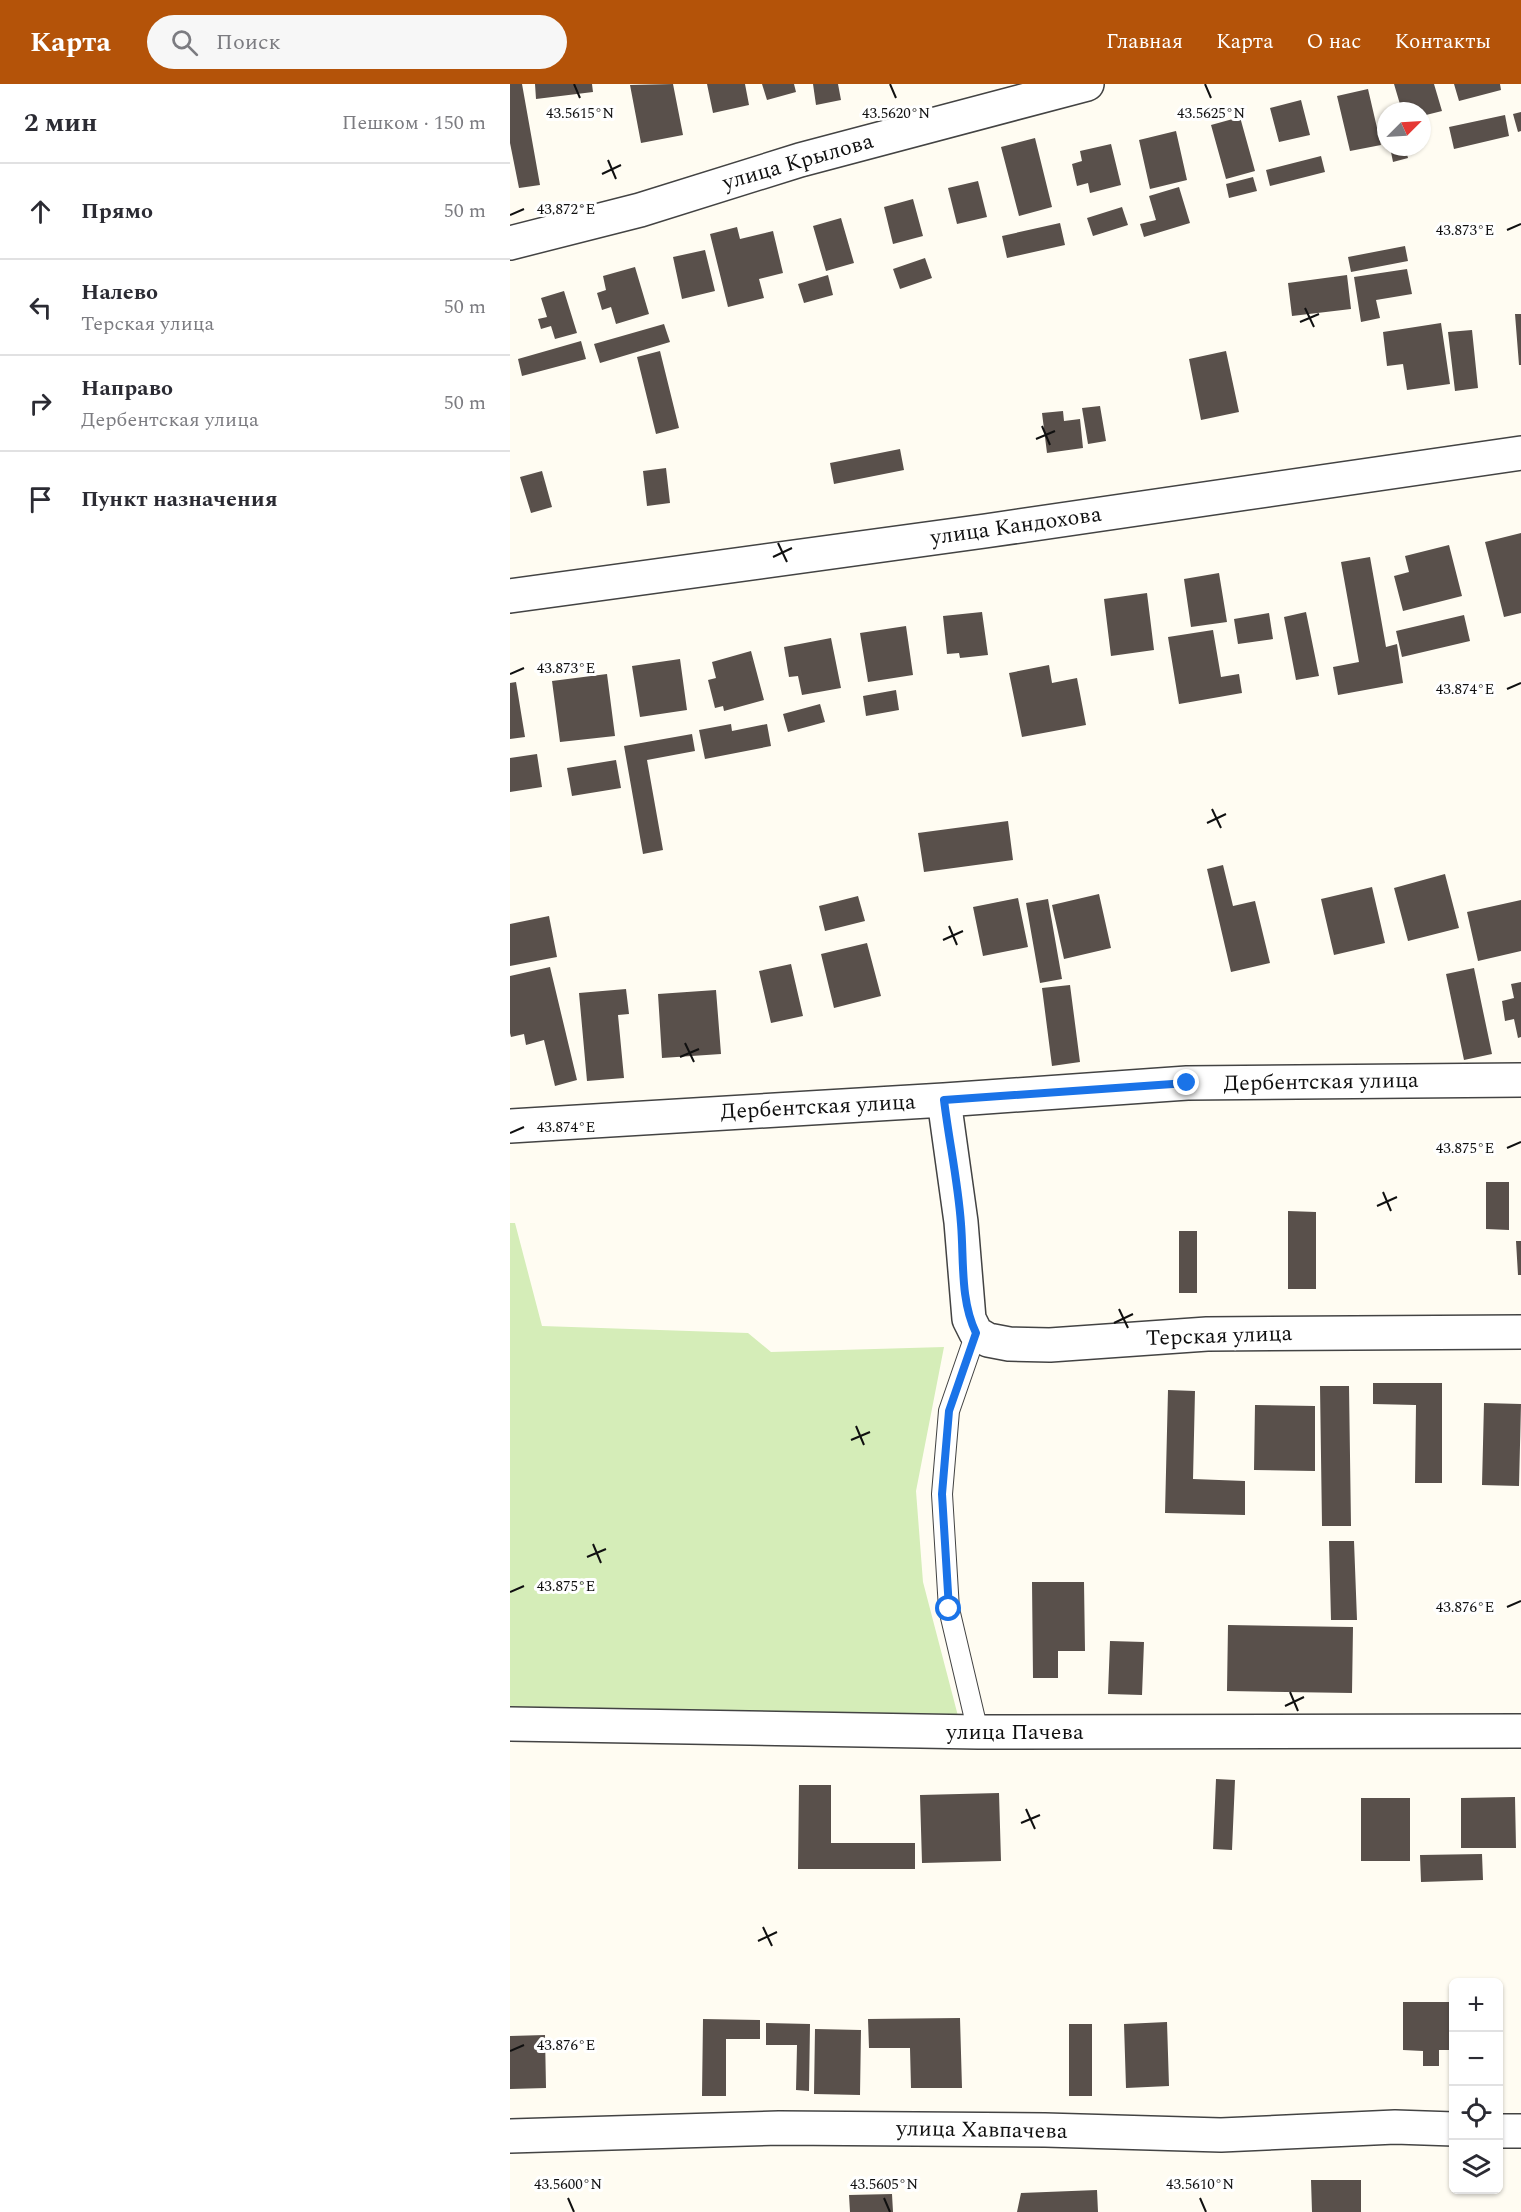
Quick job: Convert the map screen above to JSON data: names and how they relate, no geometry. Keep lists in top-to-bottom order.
{
  "streets": {
    "street": [
      "улица Крылова",
      "улица Кандохова",
      "Дербентская улица",
      "Терская улица",
      "улица Пачева",
      "улица Хавпачева"
    ]
  },
  "north": "top right",
  "page": {
    "header": "Карта",
    "search": "Поиск",
    "nav": [
      "Главная",
      "Карта",
      "О нас",
      "Контакты"
    ],
    "heading": ["2 мин", "Пешком · 150 m"],
    "list": [
      ["Прямо", "50 m"],
      ["Налево", "Терская улица", "50 m"],
      ["Направо", "Дербентская улица", "50 m"],
      "Пункт назначения"
    ],
    "map_buttons": ["+", "−"]
  },
  "coordinates": [
    "43.5615°N",
    "43.5625°N",
    "43.5620°N",
    "43.872°E",
    "43.873°E",
    "43.874°E",
    "43.875°E",
    "43.876°E",
    "43.5600°N",
    "43.5605°N",
    "43.5610°N"
  ]
}
